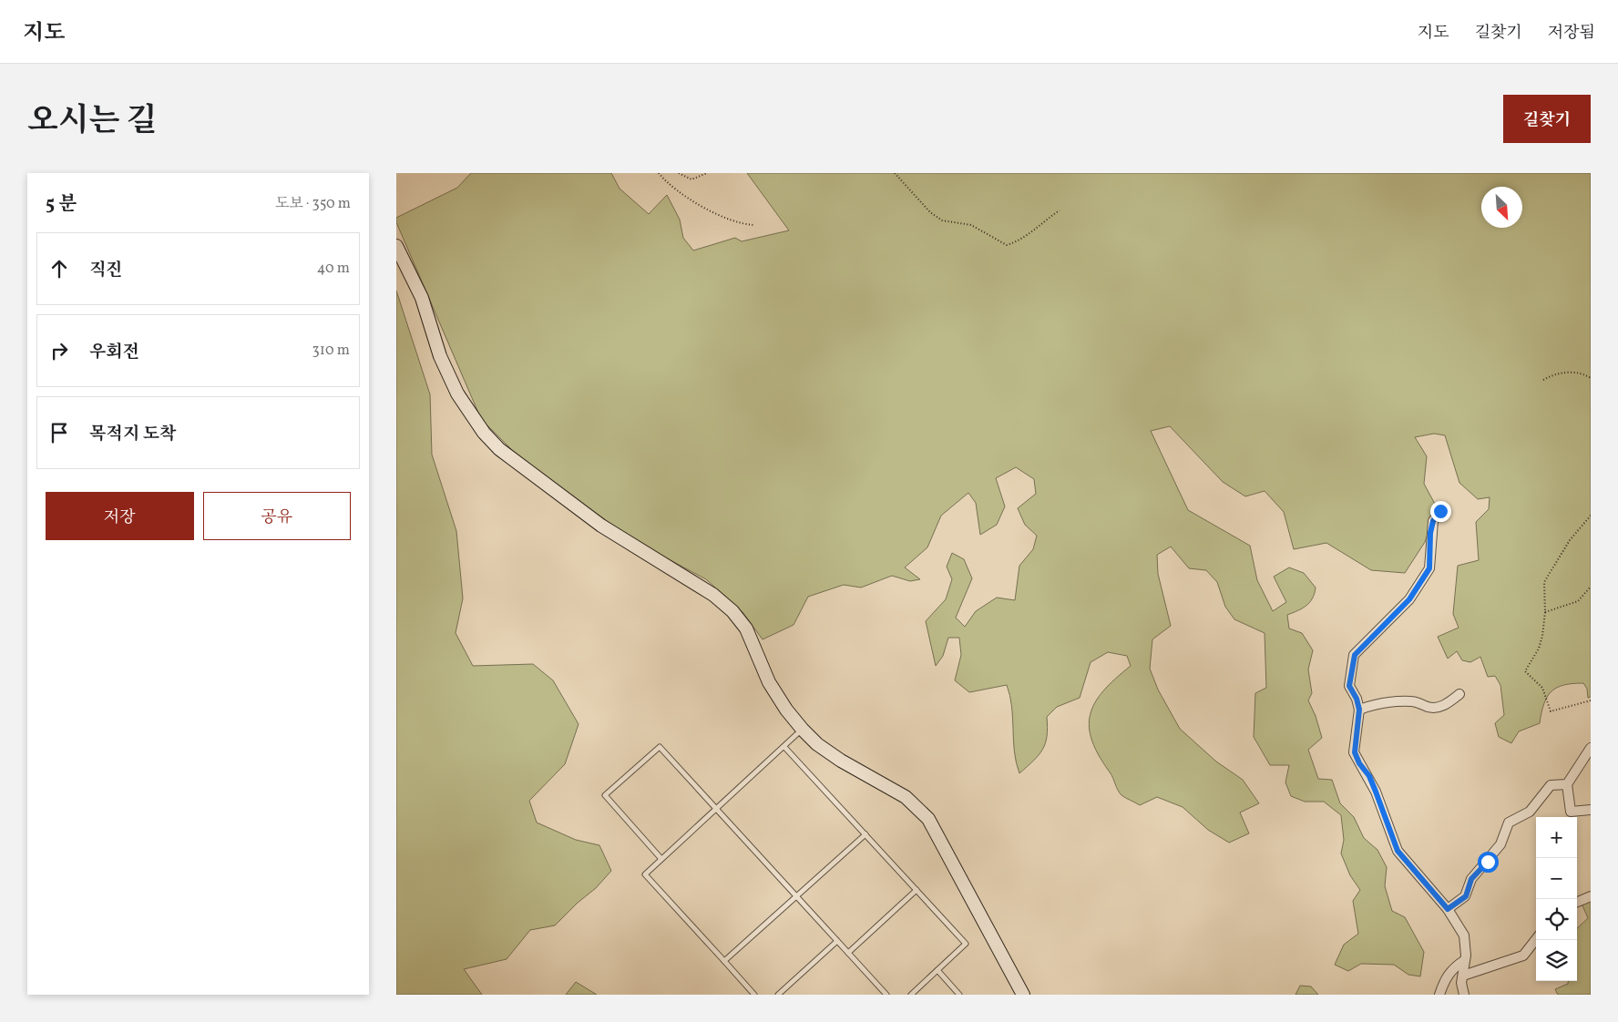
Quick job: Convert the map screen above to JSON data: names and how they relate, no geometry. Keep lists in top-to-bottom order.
{
  "north": "bottom right",
  "page": {
    "header": "지도",
    "nav": ["지도", "길찾기", "저장됨"],
    "title": "오시는 길",
    "buttons": [
      "길찾기",
      ["저장", "공유"]
    ],
    "heading": ["5 분", "도보 · 350 m"],
    "list": [
      ["직진", "40 m"],
      ["우회전", "310 m"],
      "목적지 도착"
    ],
    "map_buttons": ["+", "−"]
  }
}
